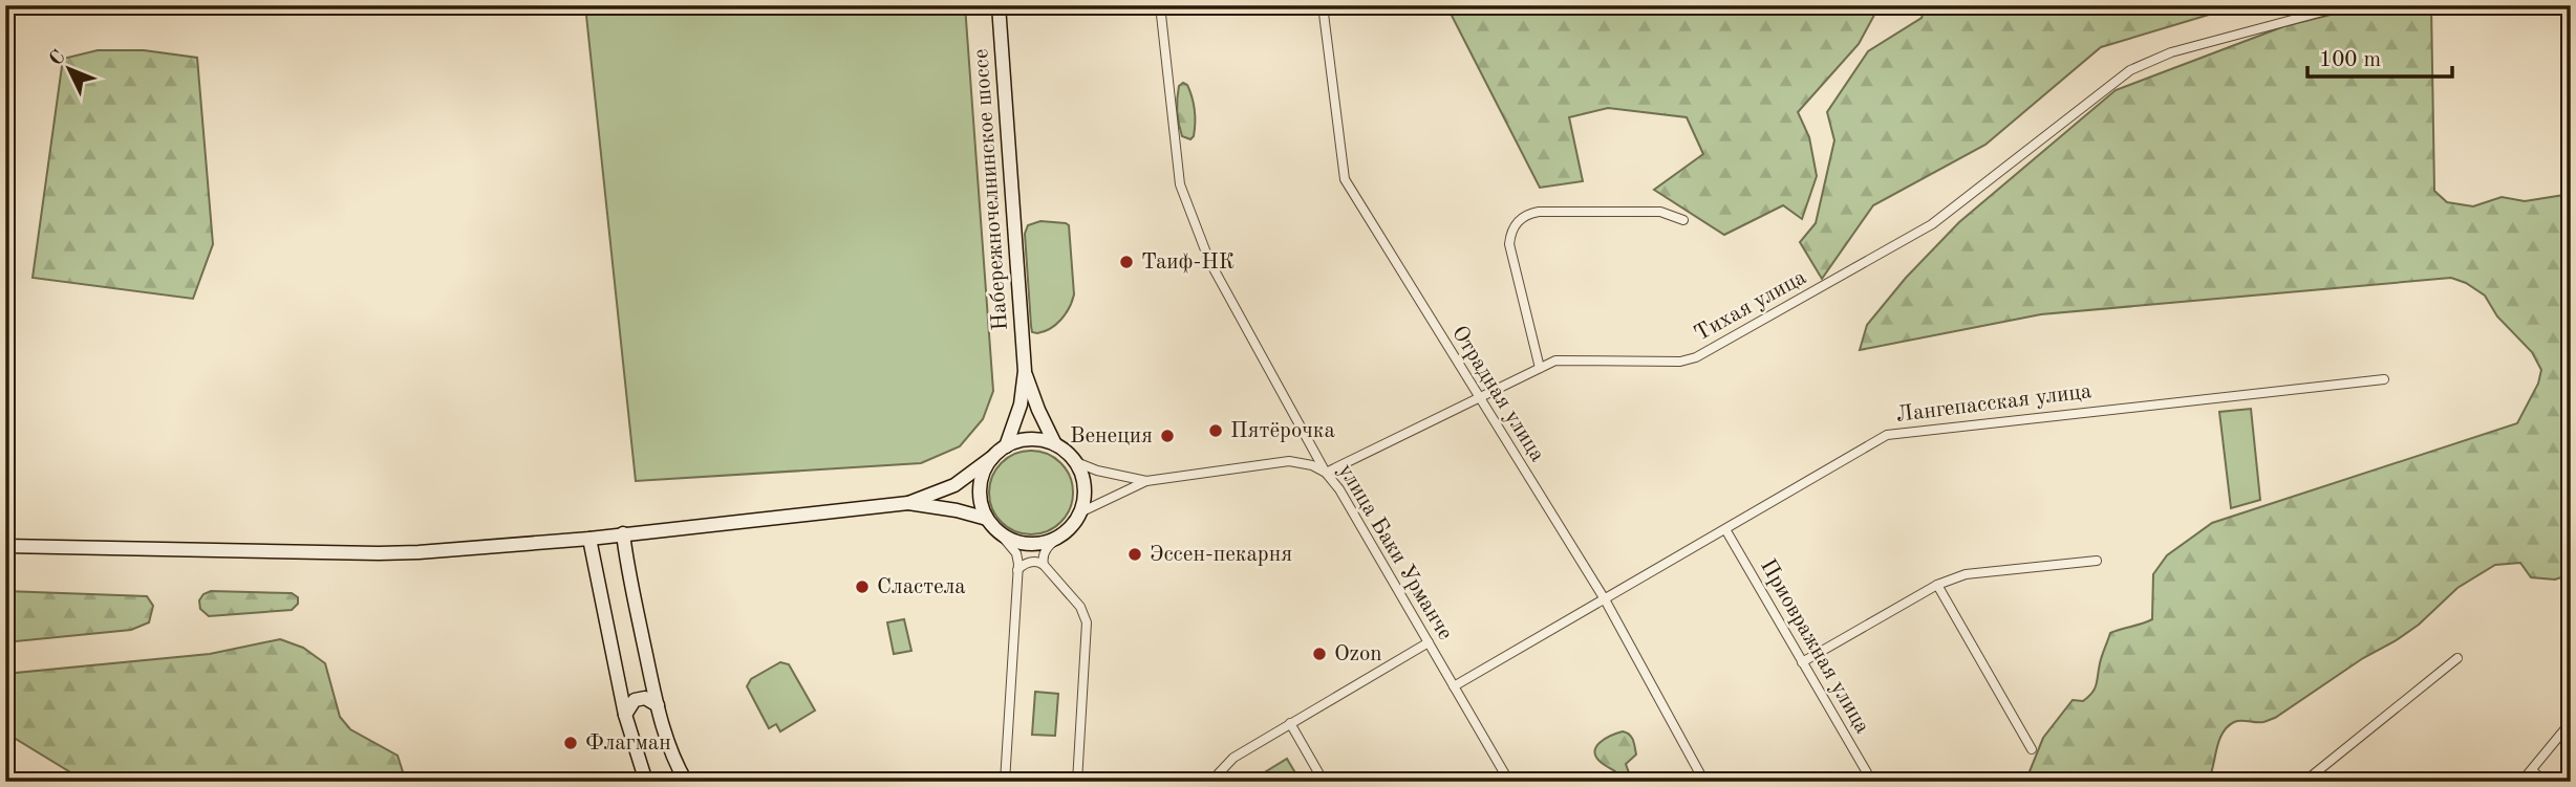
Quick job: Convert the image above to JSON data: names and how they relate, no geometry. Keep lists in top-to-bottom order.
{
  "streets": {
    "main road": ["Набережночелнинское шоссе"],
    "street": [
      "Тихая улица",
      "Отрадная улица",
      "Лангепасская улица",
      "улица Баки Урманче",
      "Приовражная улица"
    ]
  },
  "crossings": [
    ["Тихая улица", "Отрадная улица"],
    ["Тихая улица", "улица Баки Урманче"],
    ["Отрадная улица", "Лангепасская улица"],
    ["Лангепасская улица", "улица Баки Урманче"],
    ["Лангепасская улица", "Приовражная улица"]
  ],
  "places": [
    "Таиф-НК",
    "Пятёрочка",
    "Венеция",
    "Эссен-пекарня",
    "Сластела",
    "Ozon",
    "Флагман"
  ],
  "scale_bar": "100 m",
  "north": "top left"
}
